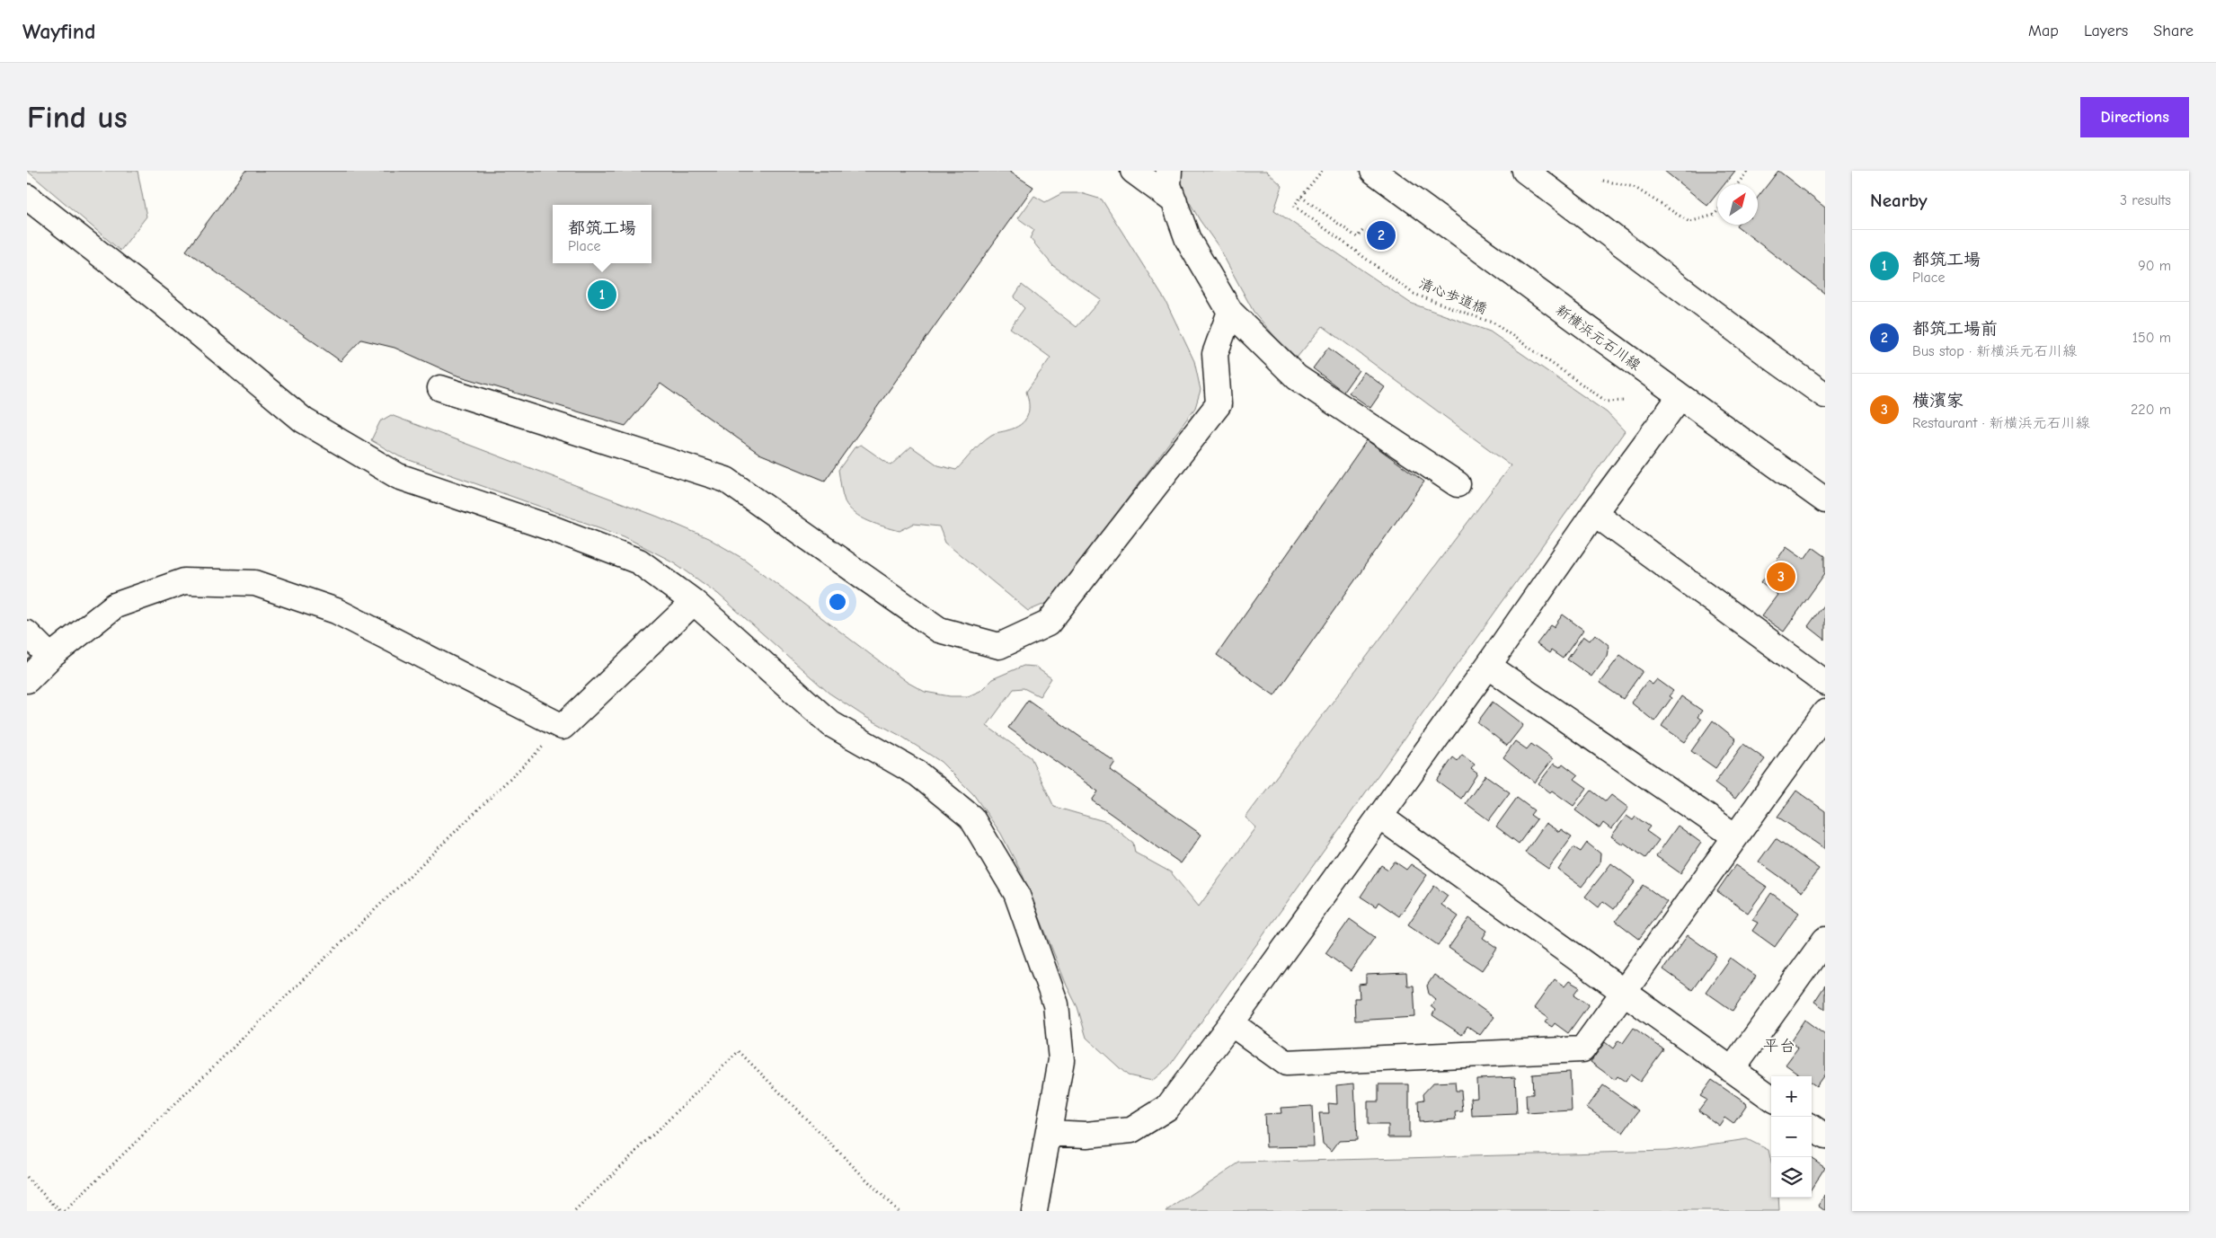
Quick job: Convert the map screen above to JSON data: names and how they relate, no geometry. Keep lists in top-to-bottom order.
{
  "streets": {
    "street": ["新横浜元石川線"],
    "path": ["清心歩道橋"]
  },
  "districts": ["平台"],
  "north": "top right",
  "page": {
    "header": "Wayfind",
    "nav": ["Map", "Layers", "Share"],
    "buttons": "Directions",
    "title": "Find us",
    "heading": ["Nearby", "3 results"],
    "popup": ["都筑工場", "Place"],
    "pins": ["2", "1", "3"],
    "list": [
      {
        "mark": "1",
        "name": "都筑工場",
        "note": "Place",
        "value": "90 m"
      },
      {
        "mark": "2",
        "name": "都筑工場前",
        "note": "Bus stop · 新横浜元石川線",
        "value": "150 m"
      },
      {
        "mark": "3",
        "name": "横濱家",
        "note": "Restaurant · 新横浜元石川線",
        "value": "220 m"
      }
    ],
    "map_buttons": ["+", "−"]
  }
}
